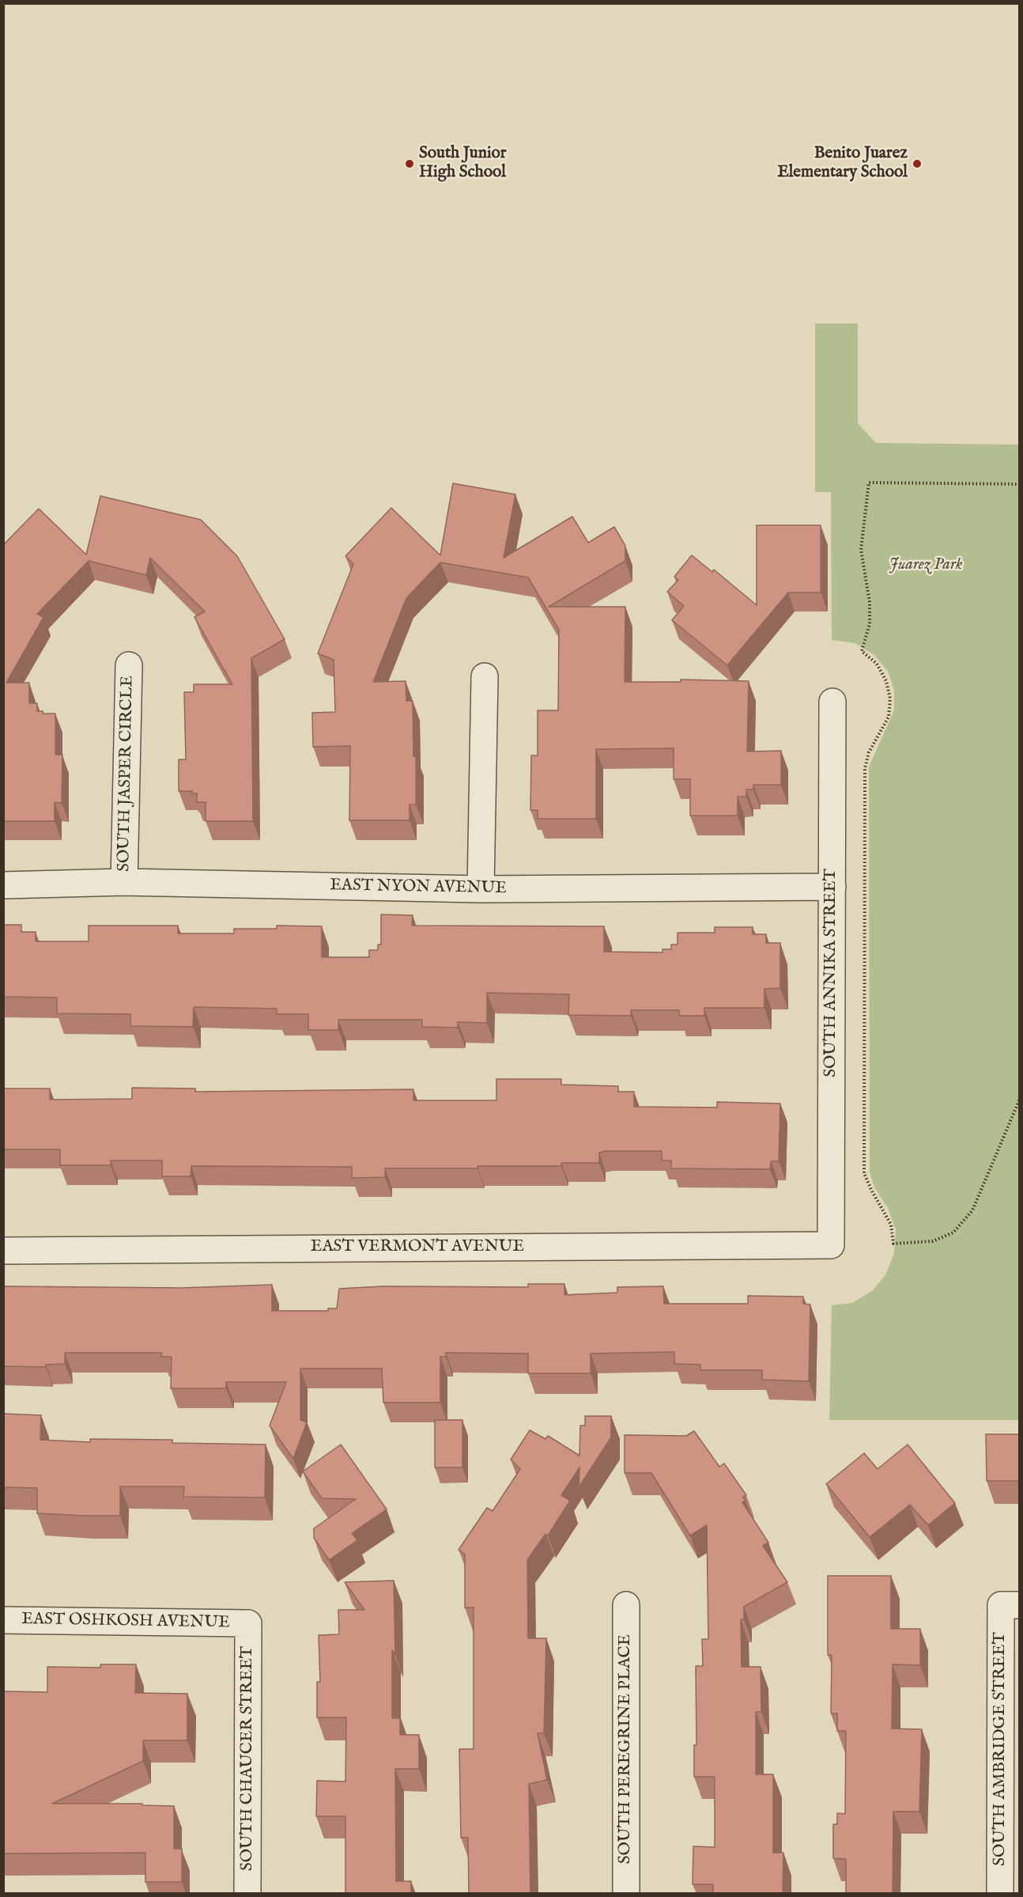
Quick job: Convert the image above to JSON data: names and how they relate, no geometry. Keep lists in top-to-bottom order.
{
  "streets": {
    "street": [
      "SOUTH JASPER CIRCLE",
      "EAST NYON AVENUE",
      "SOUTH ANNIKA STREET",
      "EAST VERMONT AVENUE",
      "EAST OSHKOSH AVENUE",
      "SOUTH PEREGRINE PLACE",
      "SOUTH AMBRIDGE STREET",
      "SOUTH CHAUCER STREET"
    ]
  },
  "crossings": [
    ["SOUTH JASPER CIRCLE", "EAST NYON AVENUE"],
    ["EAST NYON AVENUE", "SOUTH ANNIKA STREET"],
    ["SOUTH ANNIKA STREET", "EAST VERMONT AVENUE"],
    ["EAST OSHKOSH AVENUE", "SOUTH CHAUCER STREET"]
  ],
  "parks": ["Juarez Park"],
  "places": ["South Junior High School", "Benito Juarez Elementary School"]
}
